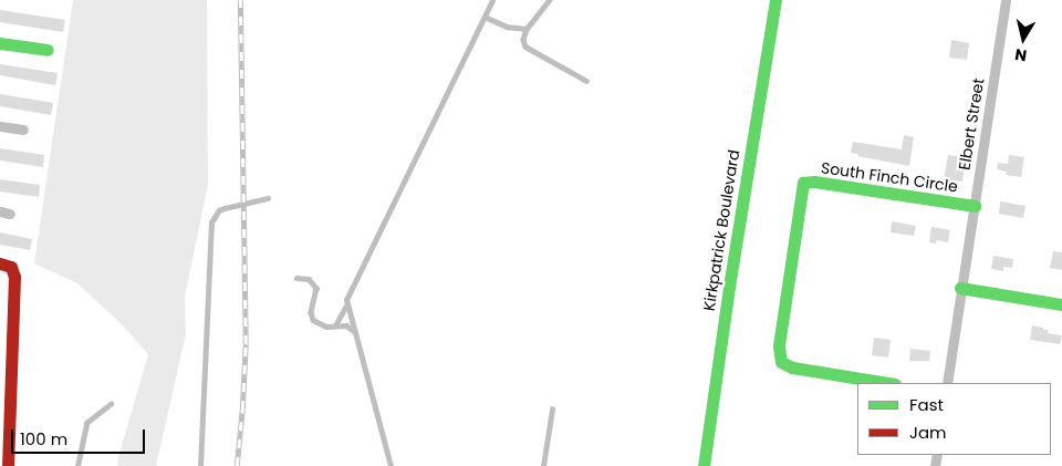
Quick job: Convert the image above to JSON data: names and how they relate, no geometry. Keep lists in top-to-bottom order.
{
  "streets": {
    "street": ["Elbert Street", "South Finch Circle", "Kirkpatrick Boulevard"]
  },
  "crossings": [
    ["Elbert Street", "South Finch Circle"]
  ],
  "legend": ["Fast", "Jam"],
  "scale_bar": "100 m",
  "north": "bottom"
}
